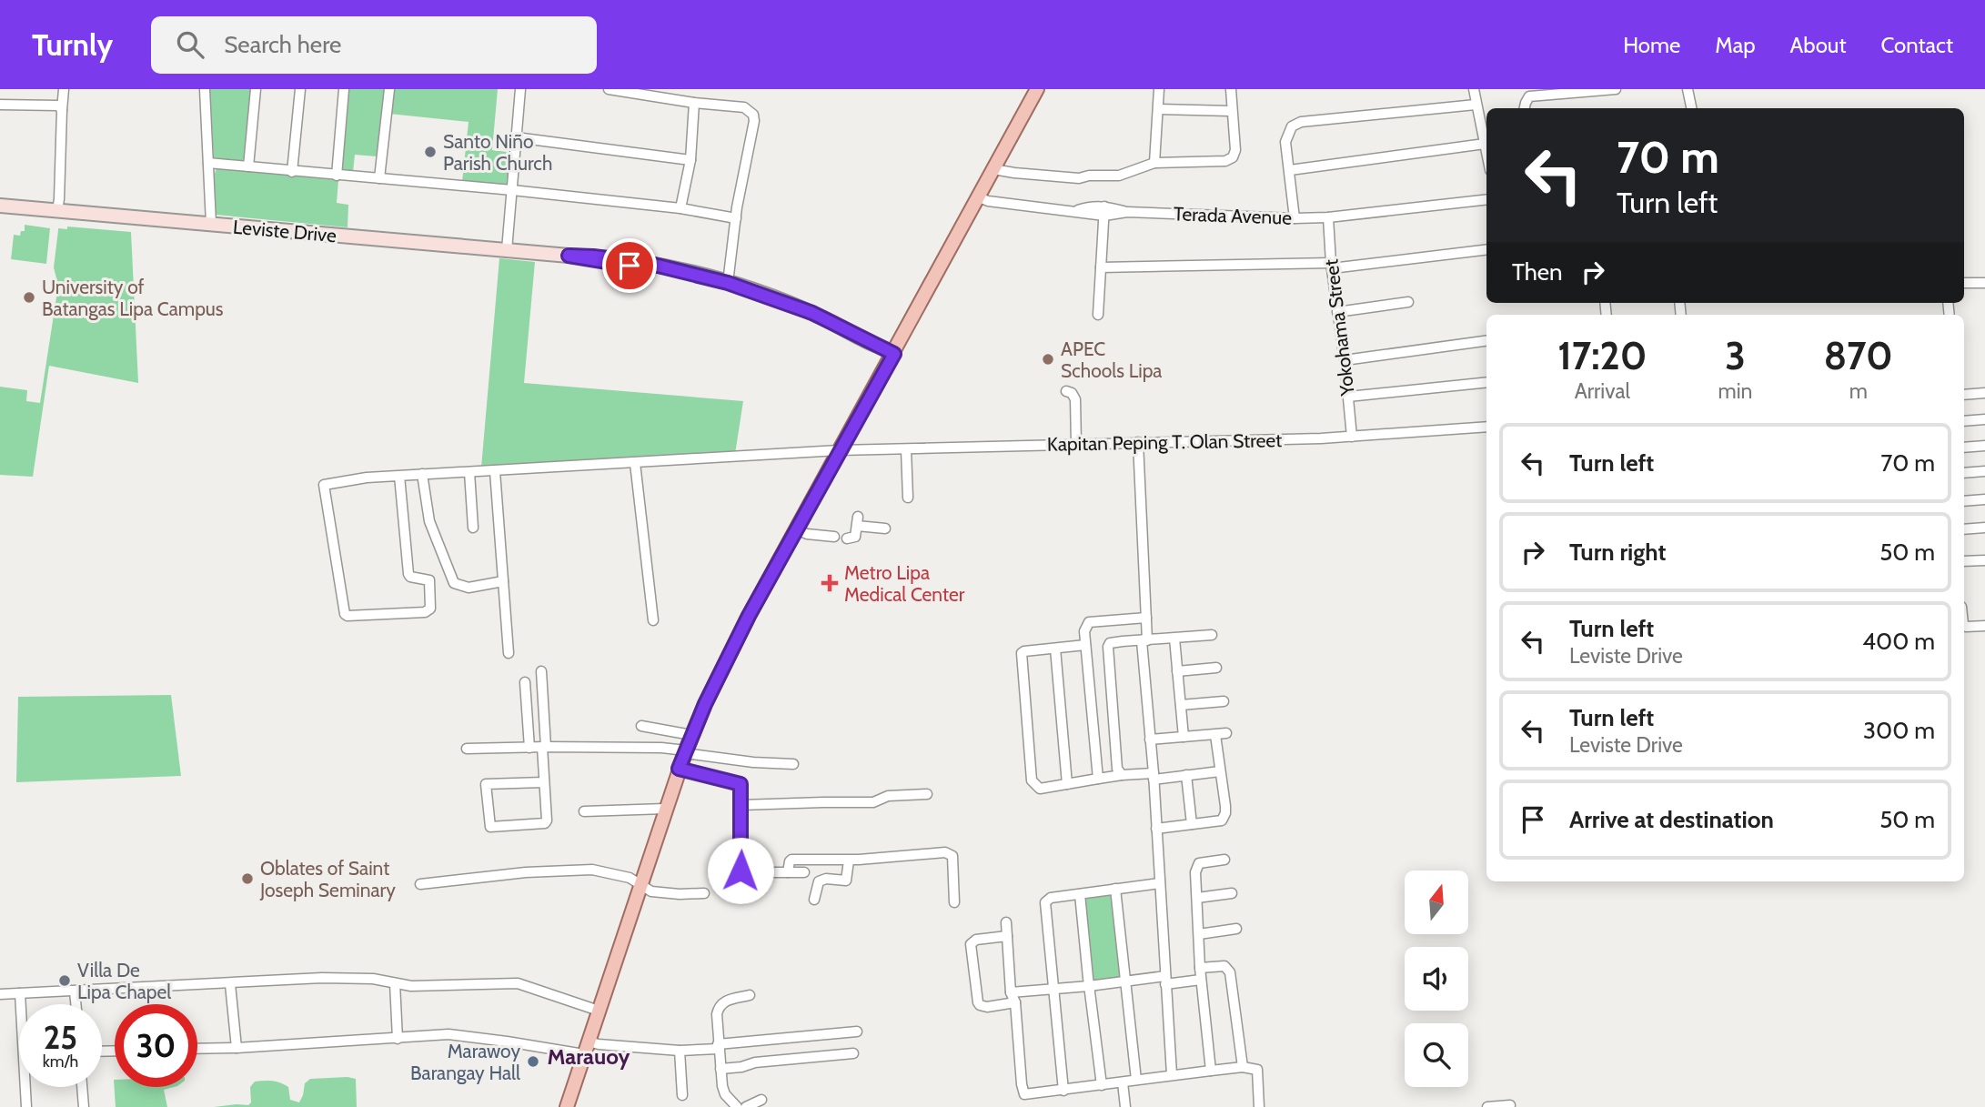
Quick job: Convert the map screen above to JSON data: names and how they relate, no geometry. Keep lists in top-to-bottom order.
{
  "streets": {
    "main road": ["Leviste Drive"],
    "street": ["Terada Avenue", "Yokohama Street", "Kapitan Peping T. Olan Street"]
  },
  "crossings": [
    ["Terada Avenue", "Yokohama Street"],
    ["Yokohama Street", "Kapitan Peping T. Olan Street"]
  ],
  "districts": ["Marauoy"],
  "places": {
    "other": [
      "Santo Niño Parish Church",
      "University of Batangas Lipa Campus",
      "APEC Schools Lipa",
      "Oblates of Saint Joseph Seminary",
      "Villa De Lipa Chapel",
      "Marawoy Barangay Hall"
    ],
    "health": ["Metro Lipa Medical Center"]
  },
  "north": "top",
  "page": {
    "header": "Turnly",
    "search": "Search here",
    "nav": [
      "Home",
      "Map",
      "About",
      "Contact"
    ],
    "turn": ["70 m", "Turn left"],
    "then": "Then",
    "eta": [
      "17:20",
      "Arrival",
      "3",
      "min",
      "870",
      "m"
    ],
    "list": [
      {
        "name": "Turn left",
        "value": "70 m"
      },
      {
        "name": "Turn right",
        "value": "50 m"
      },
      {
        "name": "Turn left",
        "note": "Leviste Drive",
        "value": "400 m"
      },
      {
        "name": "Turn left",
        "note": "Leviste Drive",
        "value": "300 m"
      },
      {
        "name": "Arrive at destination",
        "value": "50 m"
      }
    ],
    "speed": "25 km/h",
    "limit": "30"
  }
}
